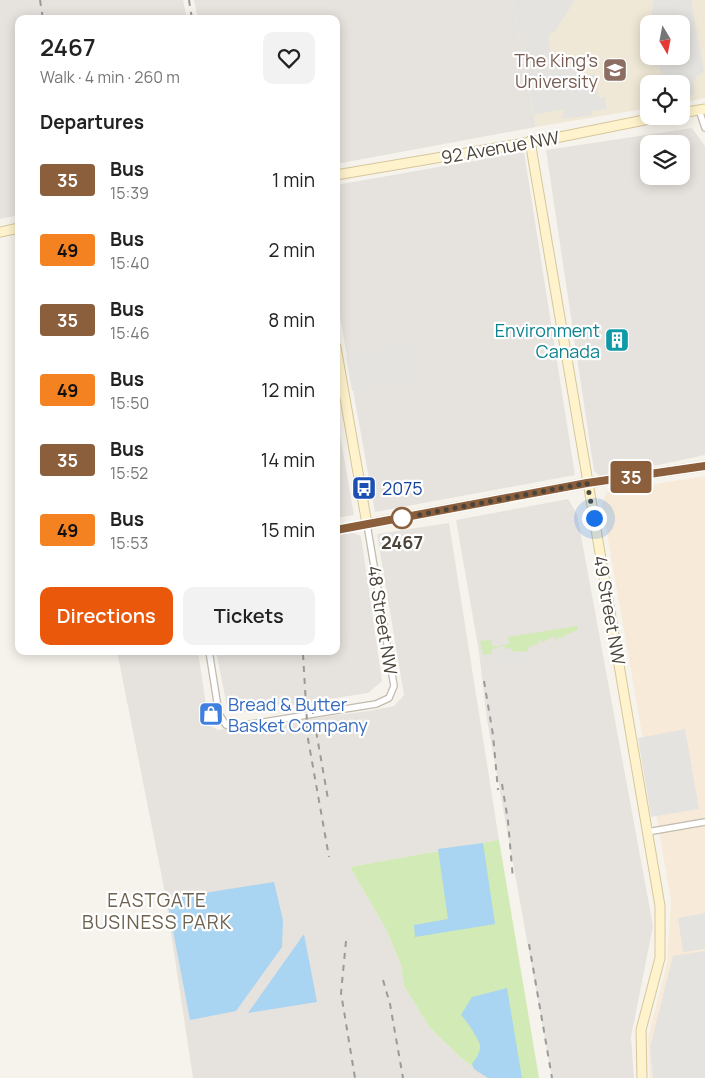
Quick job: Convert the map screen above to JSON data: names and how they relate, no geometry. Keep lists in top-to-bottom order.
{
  "streets": {
    "street": ["92 Avenue NW", "49 Street NW", "48 Street NW"]
  },
  "crossings": [
    ["92 Avenue NW", "49 Street NW"]
  ],
  "districts": ["EASTGATE BUSINESS PARK"],
  "places": {
    "school or university": ["The King's University"],
    "building": ["Environment Canada"],
    "bus stop": ["2075"],
    "other": ["2467"],
    "shop": ["Bread & Butter Basket Company"]
  },
  "lines": ["bus line 35"],
  "north": "bottom",
  "page": {
    "on_map": "35",
    "heading": [
      ["2467", "Walk · 4 min · 260 m"],
      "Departures"
    ],
    "list": [
      {
        "mark": "35",
        "name": "Bus",
        "note": "15:39",
        "value": "1 min"
      },
      {
        "mark": "49",
        "name": "Bus",
        "note": "15:40",
        "value": "2 min"
      },
      {
        "mark": "35",
        "name": "Bus",
        "note": "15:46",
        "value": "8 min"
      },
      {
        "mark": "49",
        "name": "Bus",
        "note": "15:50",
        "value": "12 min"
      },
      {
        "mark": "35",
        "name": "Bus",
        "note": "15:52",
        "value": "14 min"
      },
      {
        "mark": "49",
        "name": "Bus",
        "note": "15:53",
        "value": "15 min"
      }
    ],
    "buttons": ["Directions", "Tickets"]
  }
}
